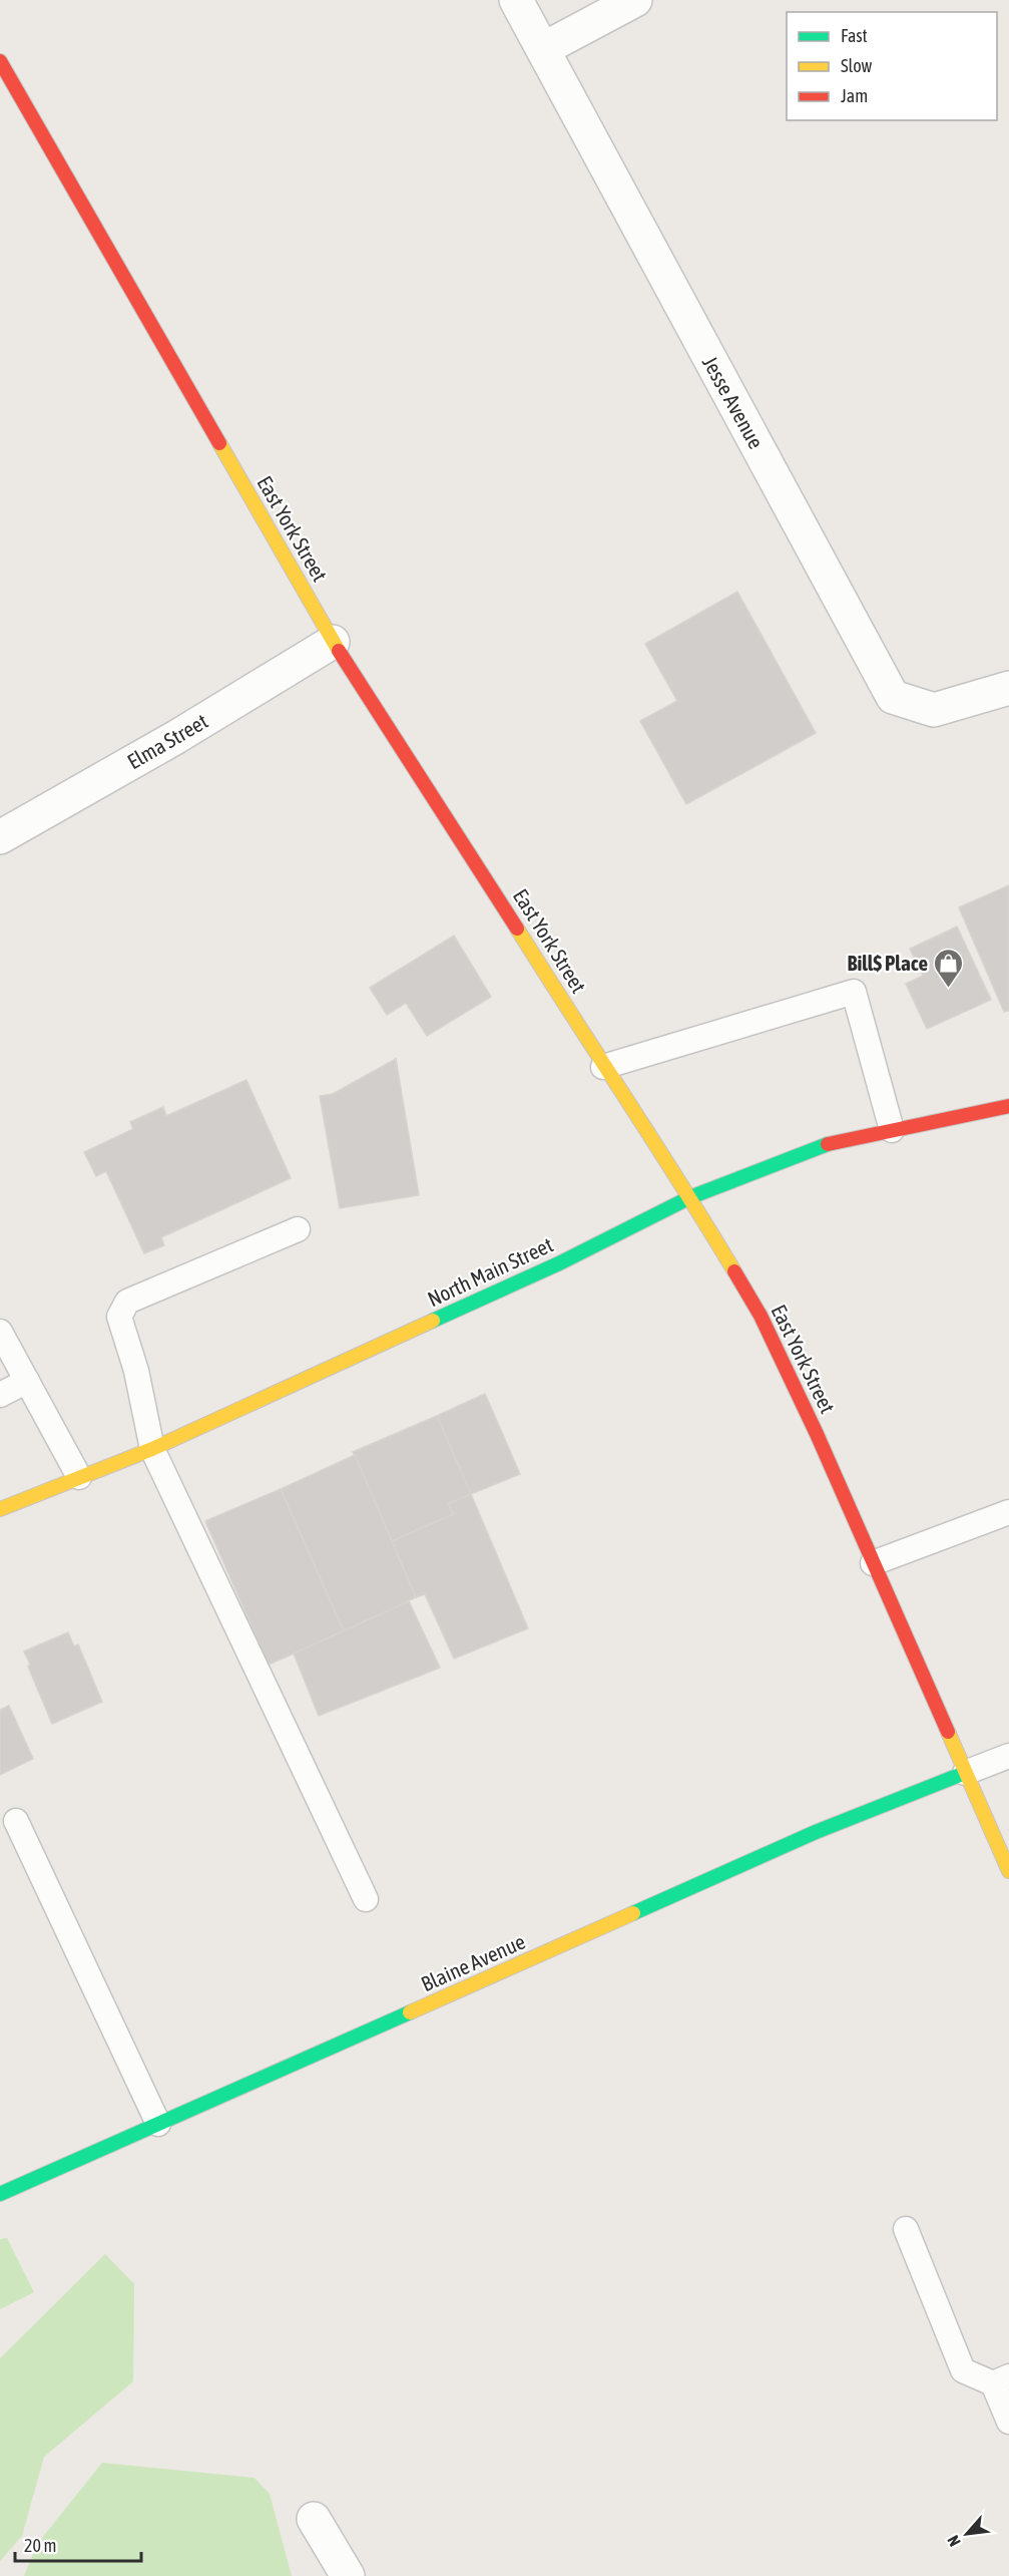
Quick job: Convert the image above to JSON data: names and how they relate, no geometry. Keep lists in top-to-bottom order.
{
  "streets": {
    "street": [
      "Jesse Avenue",
      "East York Street",
      "Elma Street",
      "North Main Street",
      "Blaine Avenue"
    ]
  },
  "crossings": [
    ["East York Street", "Elma Street"],
    ["East York Street", "North Main Street"],
    ["East York Street", "Blaine Avenue"]
  ],
  "places": {
    "shop": ["Bill$ Place"]
  },
  "legend": ["Fast", "Slow", "Jam"],
  "scale_bar": "20 m",
  "north": "bottom left"
}
